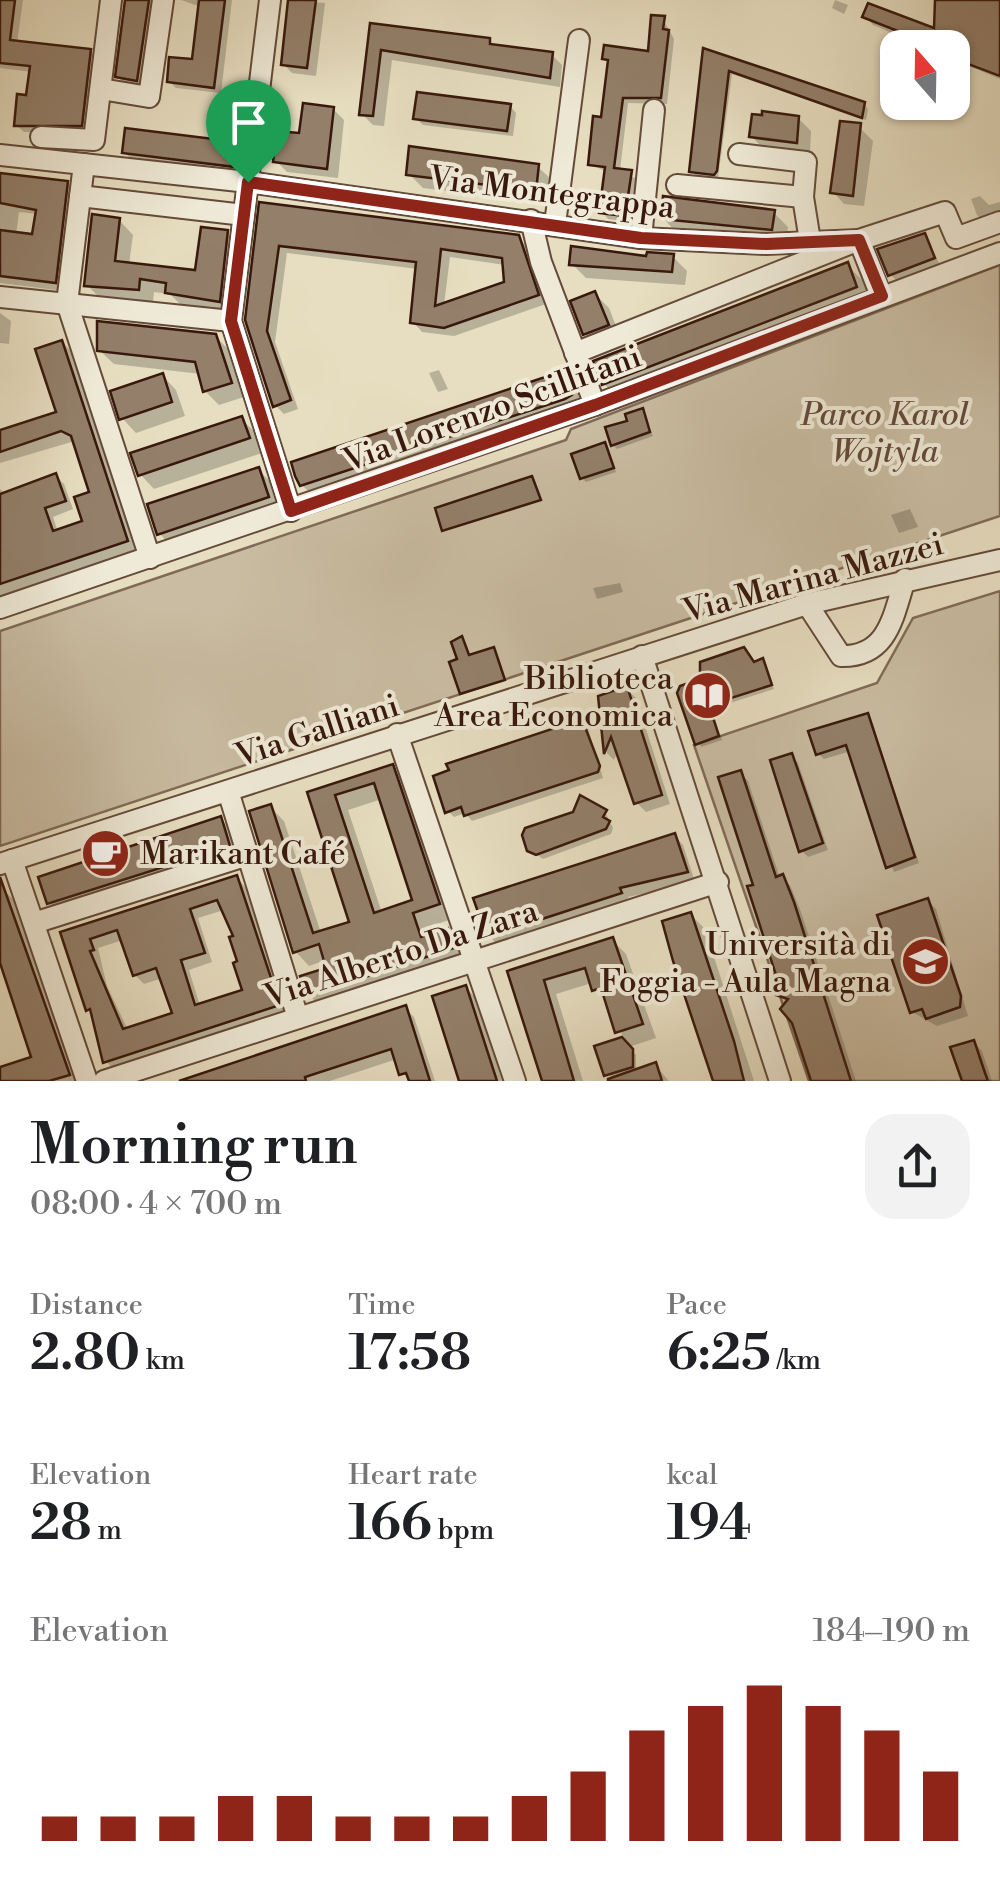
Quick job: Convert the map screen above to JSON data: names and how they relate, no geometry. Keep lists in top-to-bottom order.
{
  "streets": {
    "street": [
      "Via Montegrappa",
      "Via Lorenzo Scillitani",
      "Via Marina Mazzei",
      "Via Galliani",
      "Via Alberto Da Zara"
    ]
  },
  "crossings": [
    ["Via Montegrappa", "Via Lorenzo Scillitani"],
    ["Via Marina Mazzei", "Via Galliani"]
  ],
  "parks": ["Parco Karol Wojtyla"],
  "places": {
    "library": ["Biblioteca Area Economica"],
    "cafe": ["Marikant Café"],
    "school or university": ["Università di Foggia - Aula Magna"]
  },
  "north": "top",
  "page": {
    "heading": ["Morning run", "08:00 · 4 × 700 m"],
    "stats": [
      ["Distance", "2.80 km"],
      ["Time", "17:58"],
      ["Pace", "6:25 /km"],
      ["Elevation", "28 m"],
      ["Heart rate", "166 bpm"],
      ["kcal", "194"]
    ],
    "chart": ["Elevation", "184–190 m"]
  }
}
